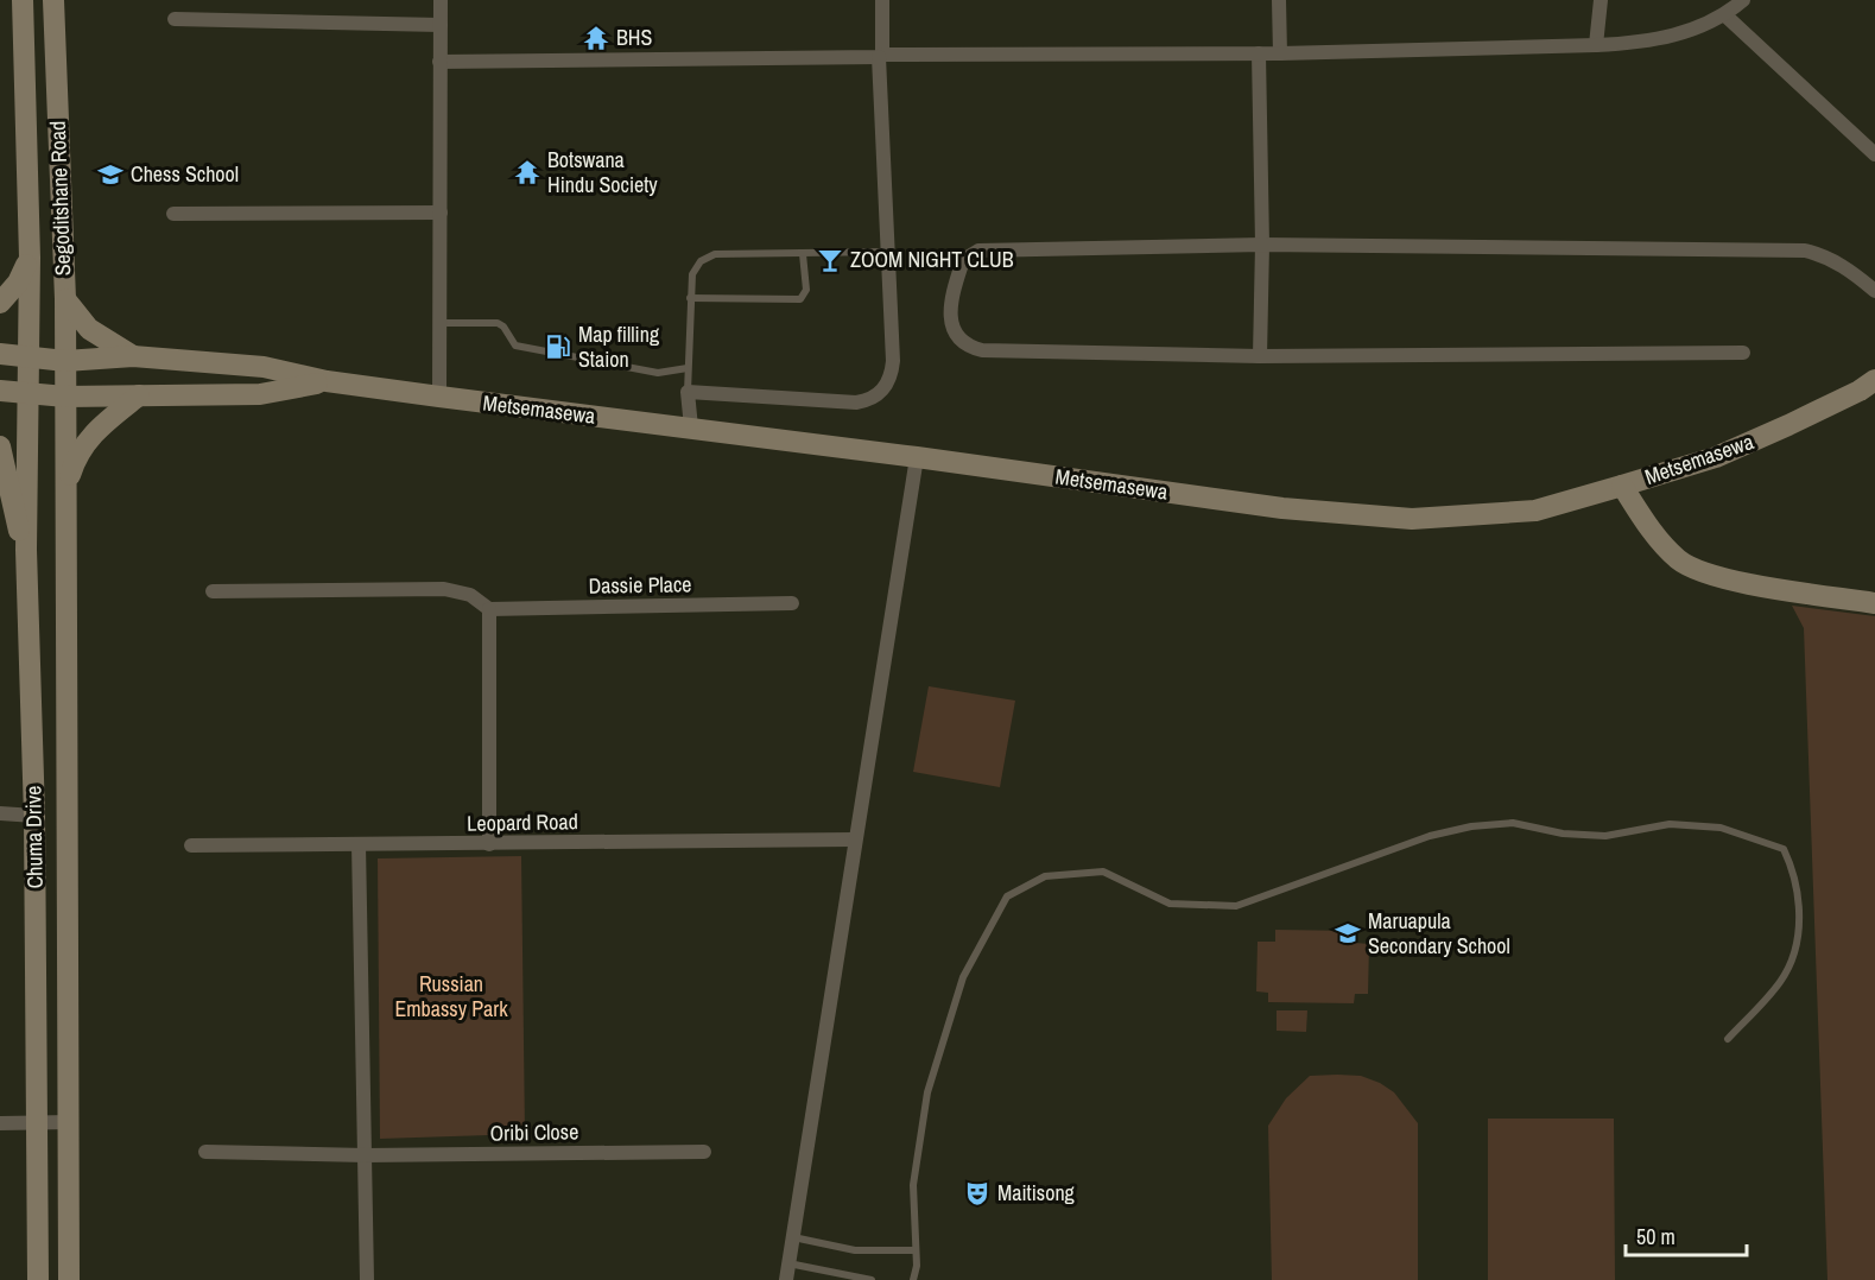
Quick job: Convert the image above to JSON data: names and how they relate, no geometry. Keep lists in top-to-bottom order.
{
  "streets": {
    "main road": ["Segoditshane Road", "Metsemasewa", "Chuma Drive"],
    "street": ["Dassie Place", "Leopard Road", "Oribi Close"]
  },
  "crossings": [
    ["Segoditshane Road", "Metsemasewa"],
    ["Segoditshane Road", "Chuma Drive"],
    ["Metsemasewa", "Chuma Drive"]
  ],
  "parks": ["Russian Embassy Park"],
  "places": {
    "temple": ["BHS", "Botswana Hindu Society"],
    "school or university": ["Chess School", "Maruapula Secondary School"],
    "bar": ["ZOOM NIGHT CLUB"],
    "fuel station": ["Map filling Staion"],
    "theatre": ["Maitisong"]
  },
  "scale_bar": "50 m"
}
